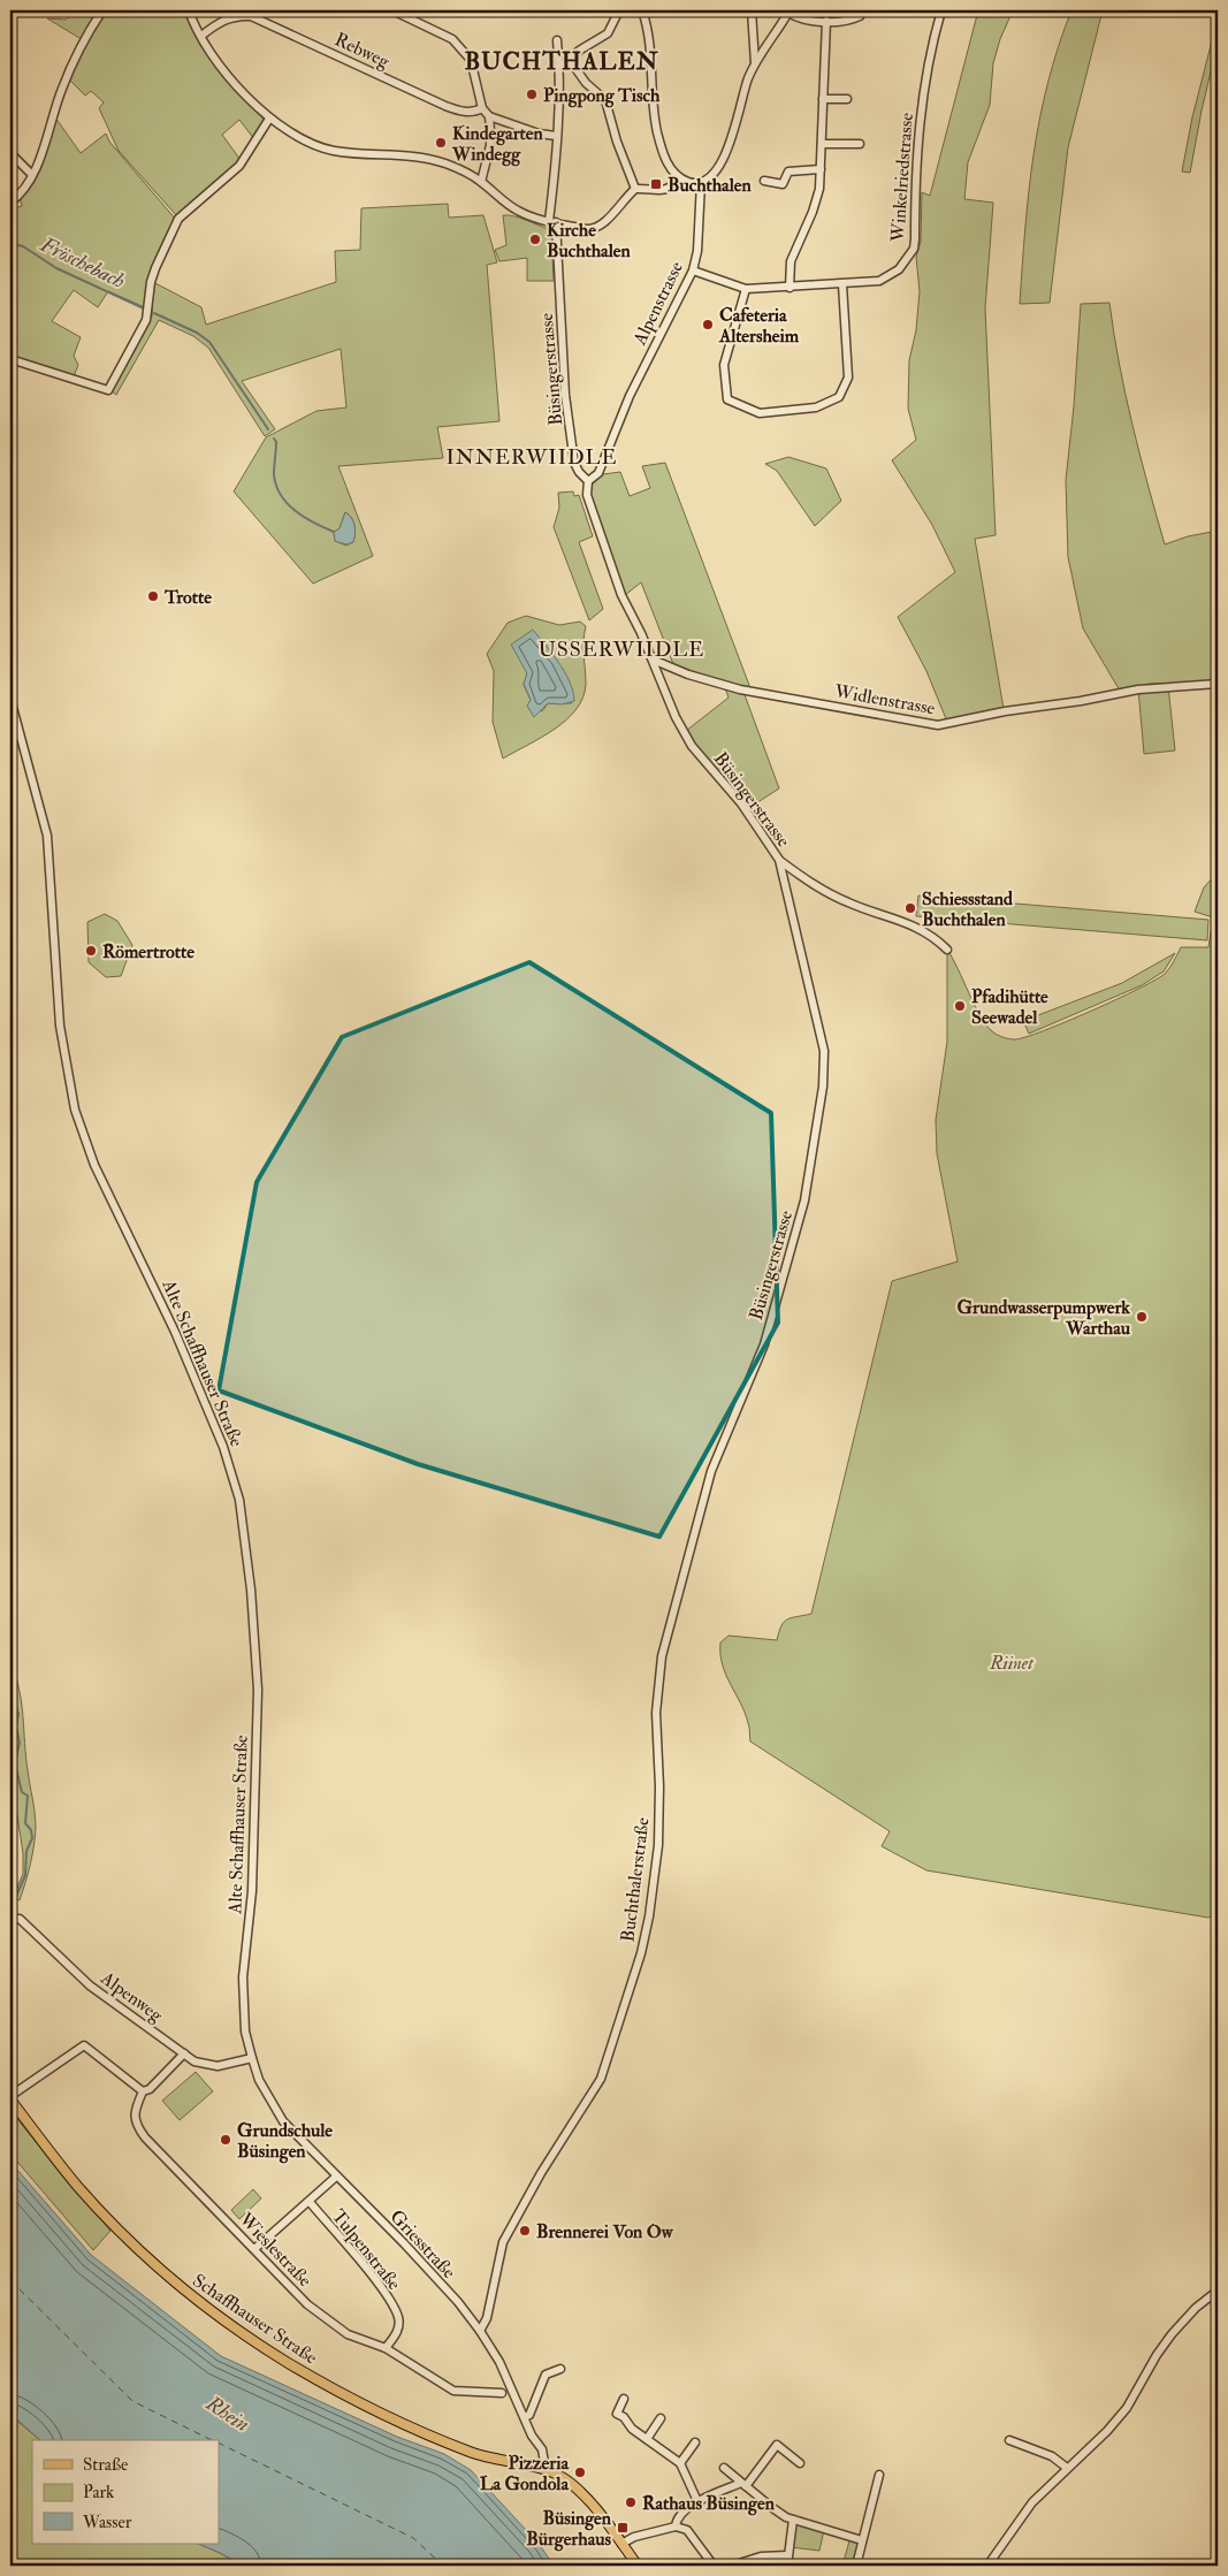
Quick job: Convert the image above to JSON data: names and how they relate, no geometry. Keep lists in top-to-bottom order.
{
  "streets": {
    "main road": ["Schaffhauser Straße"],
    "street": [
      "Rebweg",
      "Winkelriedstrasse",
      "Alpenstrasse",
      "Büsingerstrasse",
      "Widlenstrasse",
      "Alte Schaffhauser Straße",
      "Buchthalerstraße",
      "Alpenweg",
      "Griesstraße",
      "Wieslestraße",
      "Tulpenstraße"
    ]
  },
  "crossings": [
    ["Winkelriedstrasse", "Alpenstrasse"],
    ["Alpenstrasse", "Büsingerstrasse"],
    ["Büsingerstrasse", "Widlenstrasse"],
    ["Büsingerstrasse", "Buchthalerstraße"],
    ["Alte Schaffhauser Straße", "Alpenweg"],
    ["Alte Schaffhauser Straße", "Griesstraße"],
    ["Buchthalerstraße", "Griesstraße"],
    ["Alpenweg", "Griesstraße"],
    ["Griesstraße", "Schaffhauser Straße"],
    ["Wieslestraße", "Tulpenstraße"]
  ],
  "districts": ["BUCHTHALEN", "INNERWIIDLE", "USSERWIIDLE"],
  "water": ["Fröschebach", "Rhein"],
  "parks": ["Riinet"],
  "places": {
    "other": [
      "Pingpong Tisch",
      "Kindegarten Windegg",
      "Kirche Buchthalen",
      "Cafeteria Altersheim",
      "Trotte",
      "Schiessstand Buchthalen",
      "Römertrotte",
      "Pfadihütte Seewadel",
      "Grundwasserpumpwerk Warthau",
      "Grundschule Büsingen",
      "Brennerei Von Ow",
      "Pizzeria La Gondola",
      "Rathaus Büsingen"
    ],
    "transit": ["Buchthalen", "Büsingen Bürgerhaus"]
  },
  "legend": ["Straße", "Park", "Wasser"]
}
